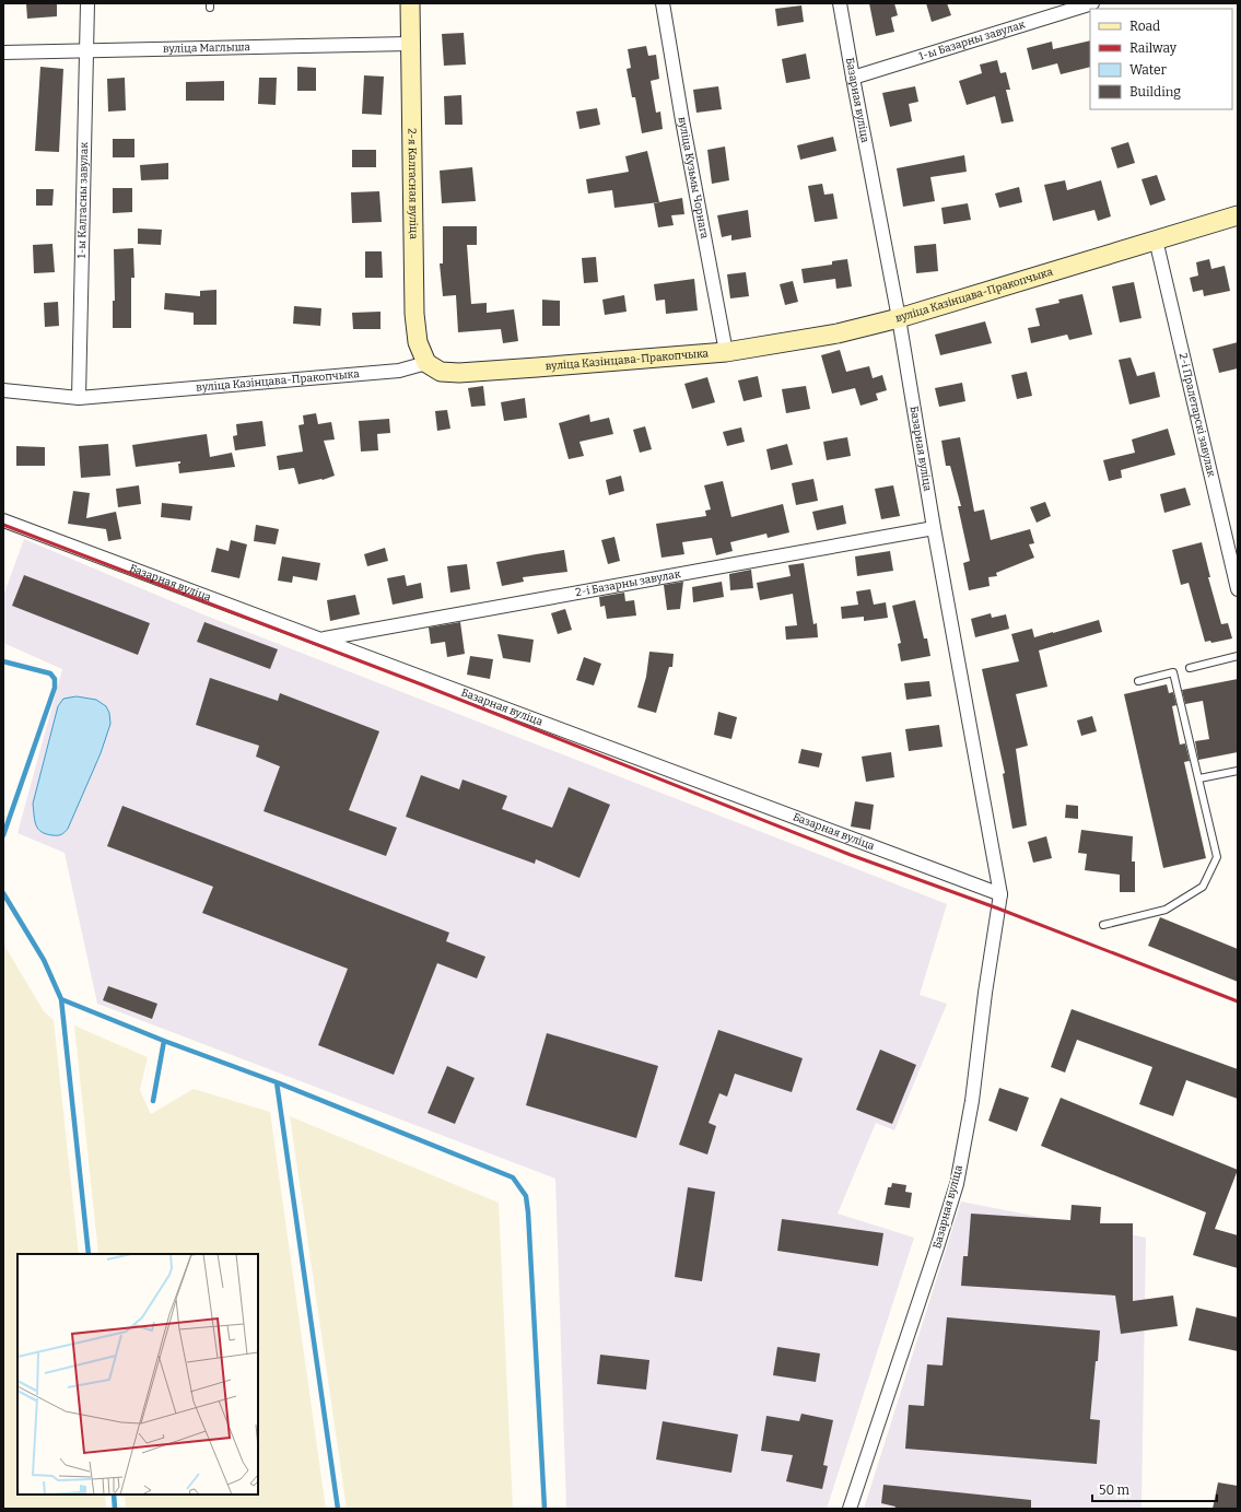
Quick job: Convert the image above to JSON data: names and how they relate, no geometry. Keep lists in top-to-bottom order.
{
  "streets": {
    "street": [
      "1-ы Базарны завулак",
      "вуліца Маглыша",
      "Базарная вуліца",
      "вуліца Кузьмы Чорнага",
      "2-я Калгасная вуліца",
      "1-ы Калгасны завулак",
      "вуліца Казінцава-Пракопчыка",
      "2-і Пралетарскі завулак",
      "2-і Базарны завулак"
    ]
  },
  "crossings": [
    ["1-ы Базарны завулак", "Базарная вуліца"],
    ["вуліца Маглыша", "2-я Калгасная вуліца"],
    ["вуліца Маглыша", "1-ы Калгасны завулак"],
    ["Базарная вуліца", "вуліца Казінцава-Пракопчыка"],
    ["Базарная вуліца", "2-і Базарны завулак"],
    ["вуліца Кузьмы Чорнага", "вуліца Казінцава-Пракопчыка"],
    ["2-я Калгасная вуліца", "вуліца Казінцава-Пракопчыка"],
    ["1-ы Калгасны завулак", "вуліца Казінцава-Пракопчыка"],
    ["вуліца Казінцава-Пракопчыка", "2-і Пралетарскі завулак"]
  ],
  "legend": [
    "Road",
    "Railway",
    "Water",
    "Building"
  ],
  "scale_bar": "50 m"
}
